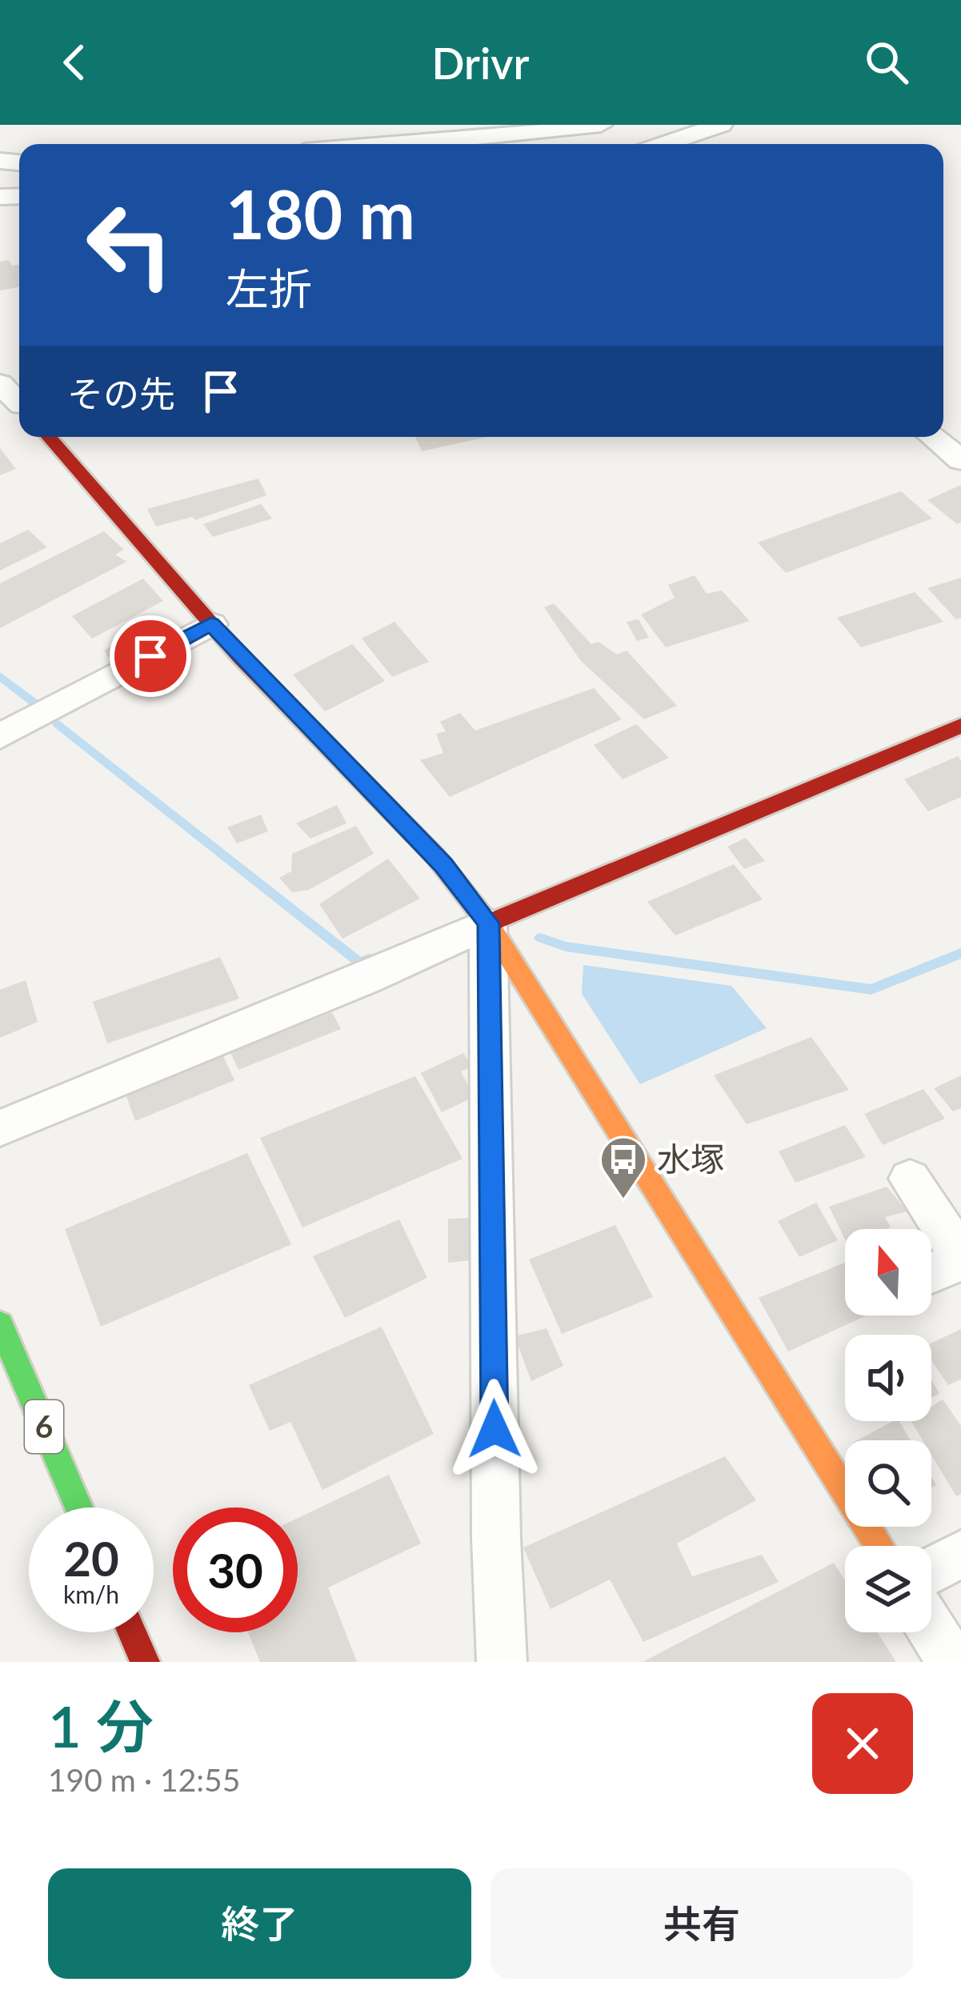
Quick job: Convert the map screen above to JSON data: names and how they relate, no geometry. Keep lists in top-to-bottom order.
{
  "streets": {
    "main road": ["6"]
  },
  "places": {
    "bus stop": ["水塚"]
  },
  "north": "top",
  "page": {
    "header": "Drivr",
    "turn": ["180 m", "左折"],
    "then": "その先",
    "speed": "20 km/h",
    "limit": "30",
    "heading": ["1 分", "190 m · 12:55"],
    "buttons": ["終了", "共有"]
  }
}
